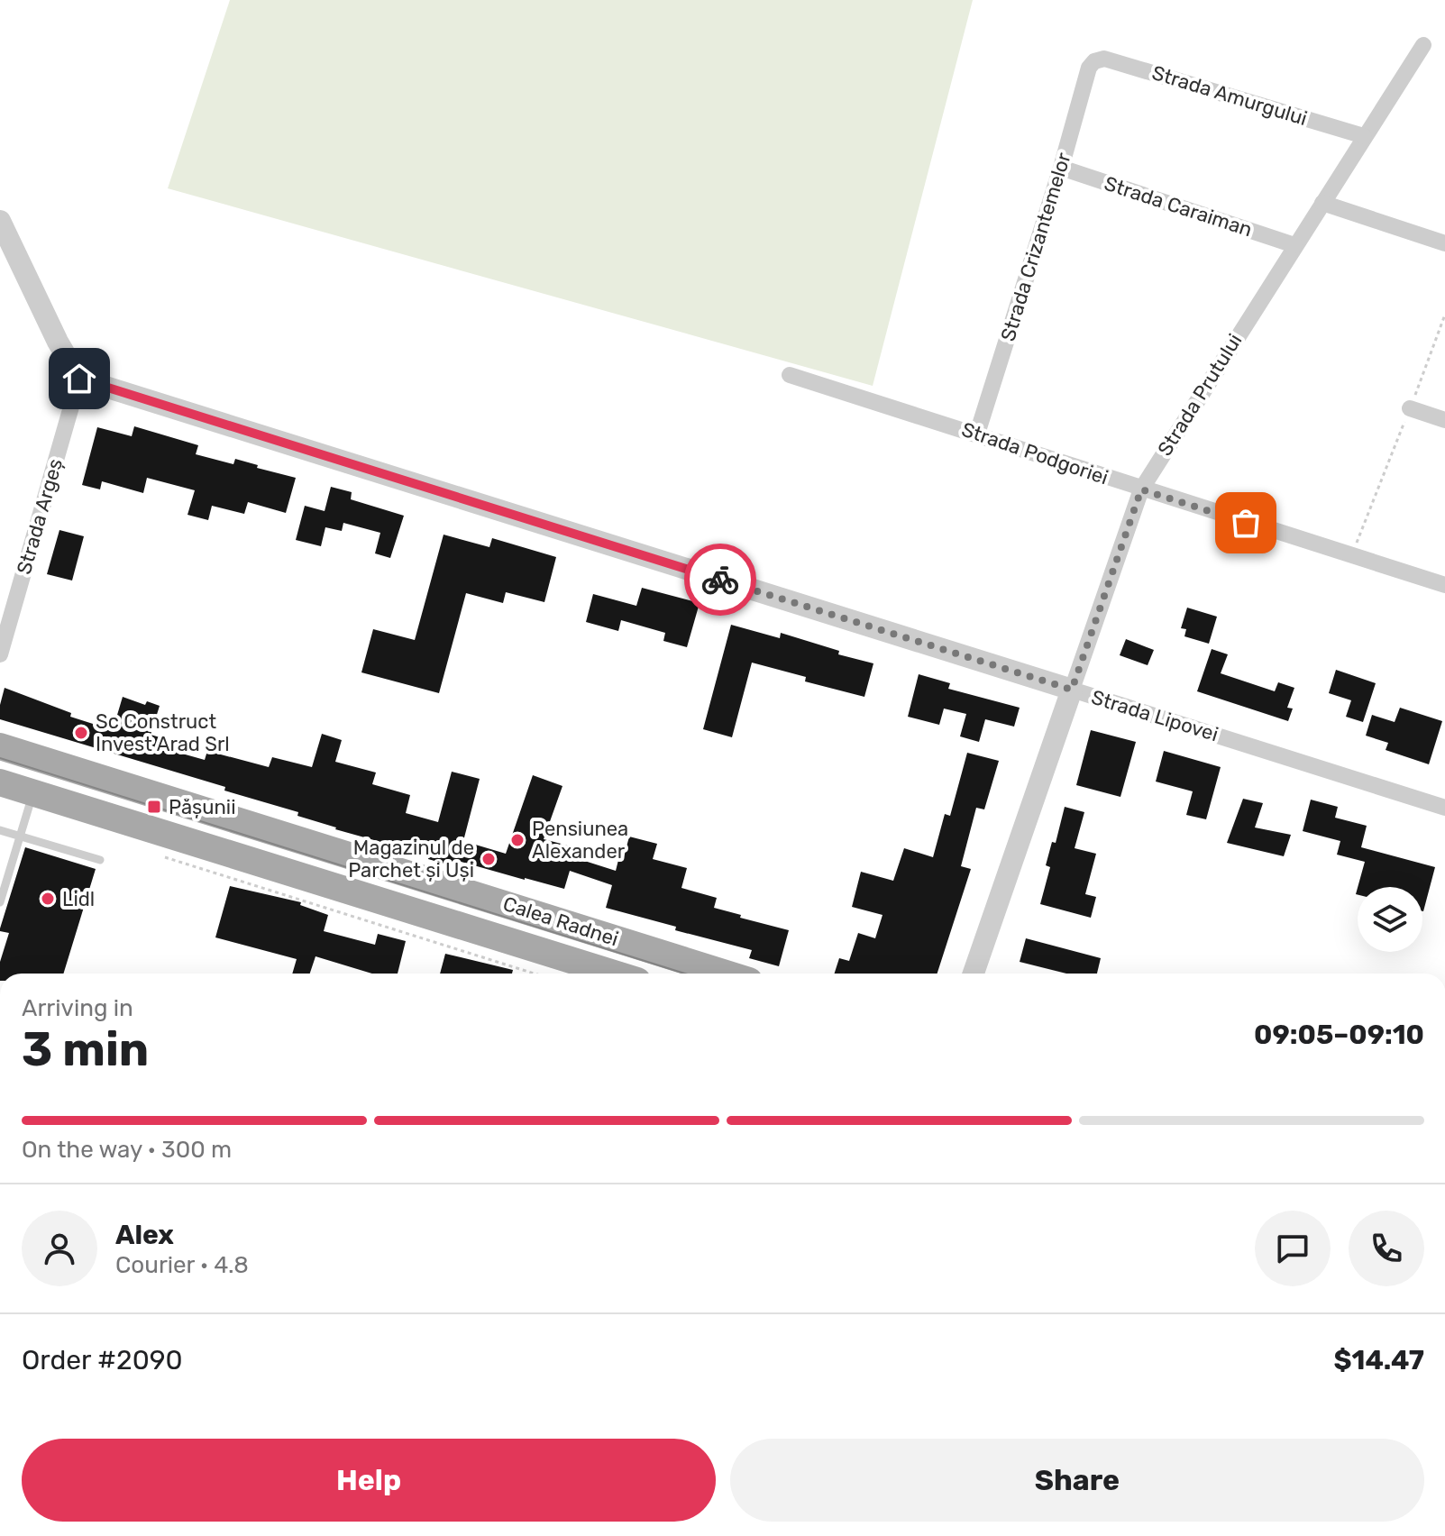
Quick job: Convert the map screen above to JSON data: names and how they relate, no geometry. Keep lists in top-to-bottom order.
{
  "streets": {
    "main road": ["Calea Radnei"],
    "street": [
      "Strada Amurgului",
      "Strada Caraiman",
      "Strada Crizantemelor",
      "Strada Prutului",
      "Strada Podgoriei",
      "Strada Argeș",
      "Strada Lipovei"
    ]
  },
  "crossings": [
    ["Strada Amurgului", "Strada Crizantemelor"],
    ["Strada Amurgului", "Strada Prutului"],
    ["Strada Caraiman", "Strada Crizantemelor"],
    ["Strada Caraiman", "Strada Prutului"],
    ["Strada Crizantemelor", "Strada Podgoriei"],
    ["Strada Prutului", "Strada Podgoriei"],
    ["Strada Prutului", "Strada Lipovei"],
    ["Strada Argeș", "Strada Lipovei"]
  ],
  "places": {
    "other": [
      "Sc Construct Invest Arad Srl",
      "Pensiunea Alexander",
      "Magazinul de Parchet și Uși",
      "Lidl"
    ],
    "transit": ["Pășunii"]
  },
  "page": {
    "heading": ["3 min", "Arriving in", "09:05–09:10"],
    "panel": [
      "Alex",
      "Courier · 4.8",
      "Order #2090",
      "$14.47"
    ],
    "bar": "On the way · 300 m",
    "buttons": ["Help", "Share"]
  }
}
